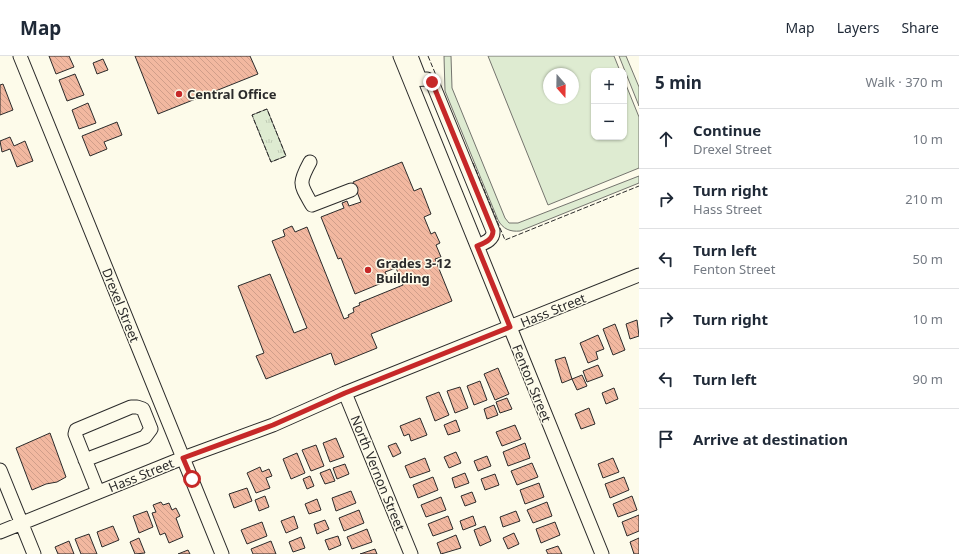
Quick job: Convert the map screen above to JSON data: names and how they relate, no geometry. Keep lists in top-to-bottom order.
{
  "streets": {
    "street": [
      "Drexel Street",
      "Hass Street",
      "Fenton Street",
      "North Vernon Street"
    ]
  },
  "crossings": [
    ["Drexel Street", "Hass Street"],
    ["Hass Street", "Fenton Street"],
    ["Hass Street", "North Vernon Street"]
  ],
  "places": ["Central Office", "Grades 3-12 Building"],
  "north": "bottom",
  "page": {
    "header": "Map",
    "nav": ["Map", "Layers", "Share"],
    "heading": ["5 min", "Walk · 370 m"],
    "map_buttons": ["+", "−"],
    "list": [
      ["Continue", "Drexel Street", "10 m"],
      ["Turn right", "Hass Street", "210 m"],
      ["Turn left", "Fenton Street", "50 m"],
      ["Turn right", "10 m"],
      ["Turn left", "90 m"],
      "Arrive at destination"
    ]
  }
}
